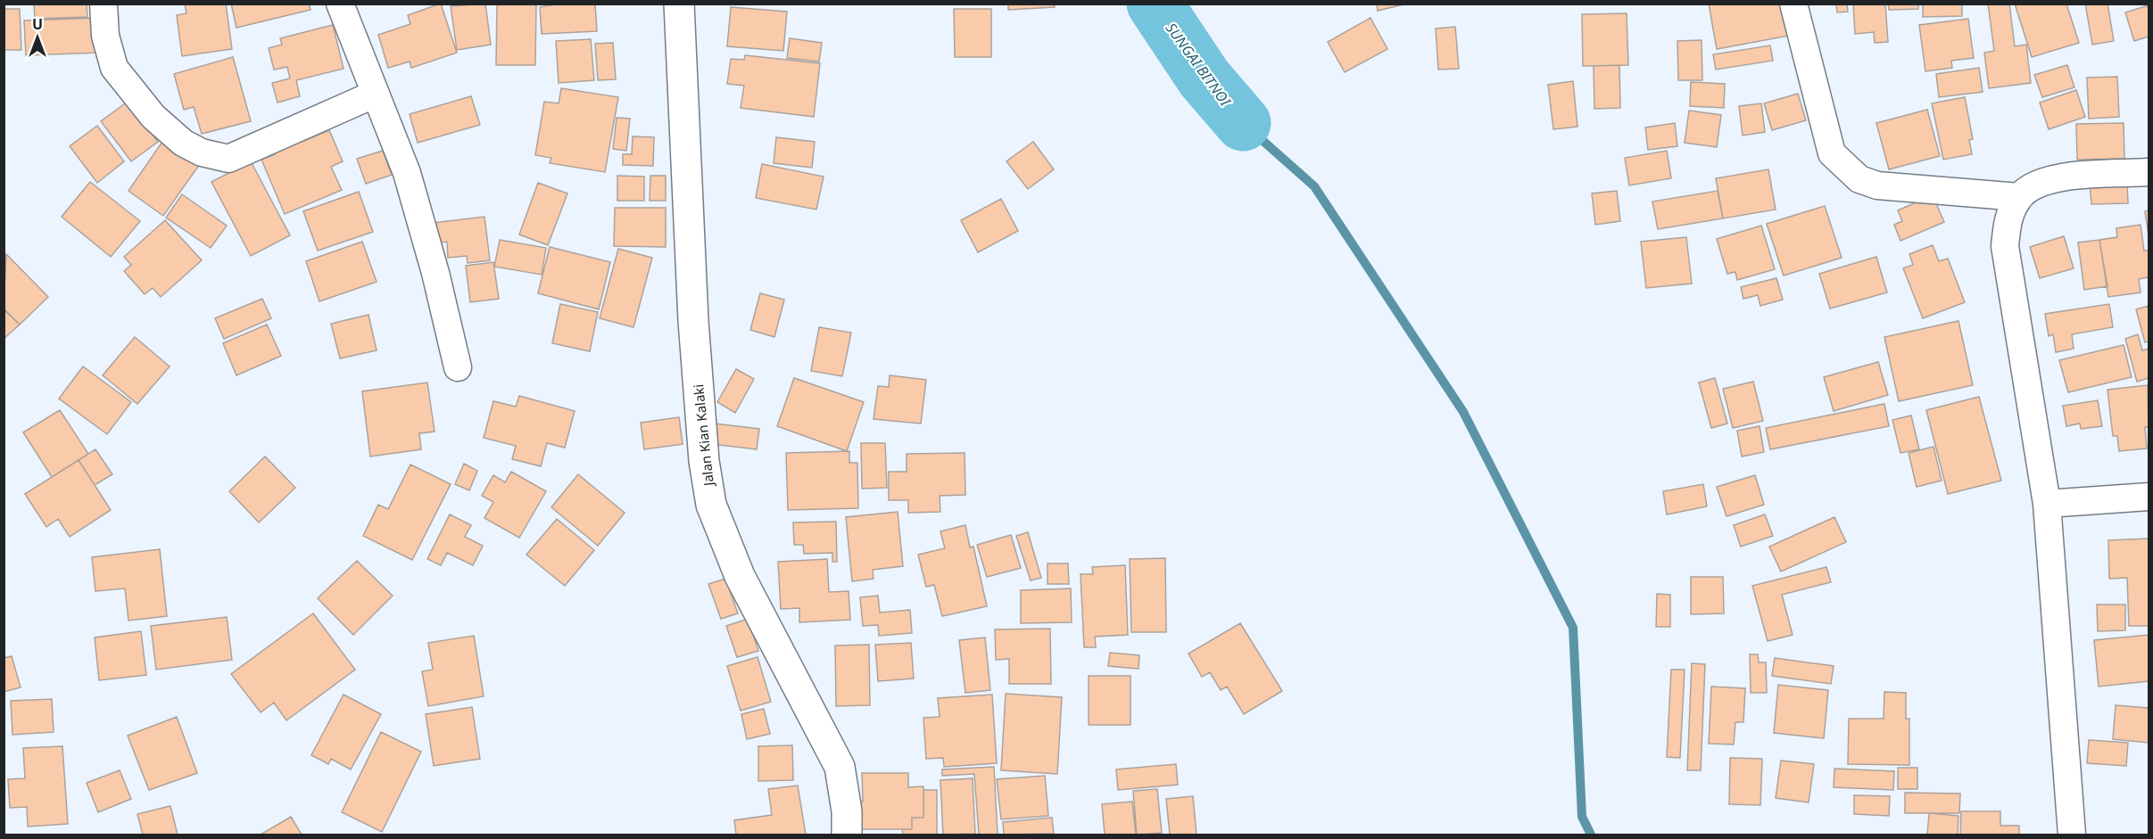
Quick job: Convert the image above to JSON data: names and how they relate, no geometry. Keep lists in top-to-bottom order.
{
  "streets": {
    "street": ["Jalan Kian Kalaki"]
  },
  "water": ["SUNGAI BITNOI"],
  "north": "top"
}
